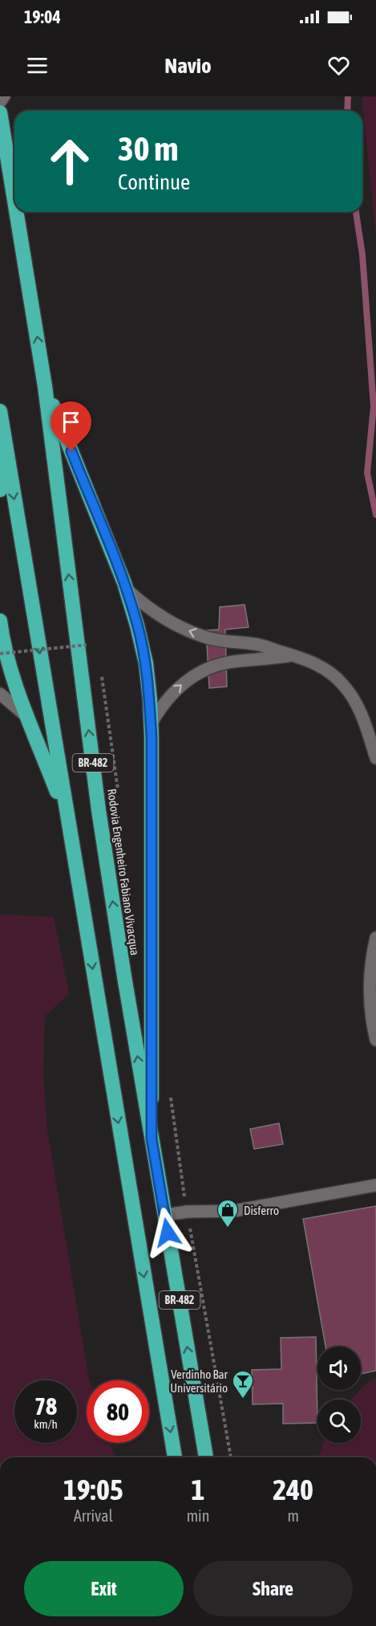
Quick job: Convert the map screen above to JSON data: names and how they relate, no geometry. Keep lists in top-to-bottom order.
{
  "streets": {
    "highway": ["BR-482", "Rodovia Engenheiro Fabiano Vivacqua"]
  },
  "places": {
    "shop": ["Disferro"],
    "bar": ["Verdinho Bar Universitário"]
  },
  "page": {
    "status": "19:04",
    "header": "Navio",
    "turn": ["30 m", "Continue"],
    "speed": "78 km/h",
    "limit": "80",
    "eta": [
      "19:05",
      "Arrival",
      "1",
      "min",
      "240",
      "m"
    ],
    "buttons": ["Exit", "Share"]
  }
}
